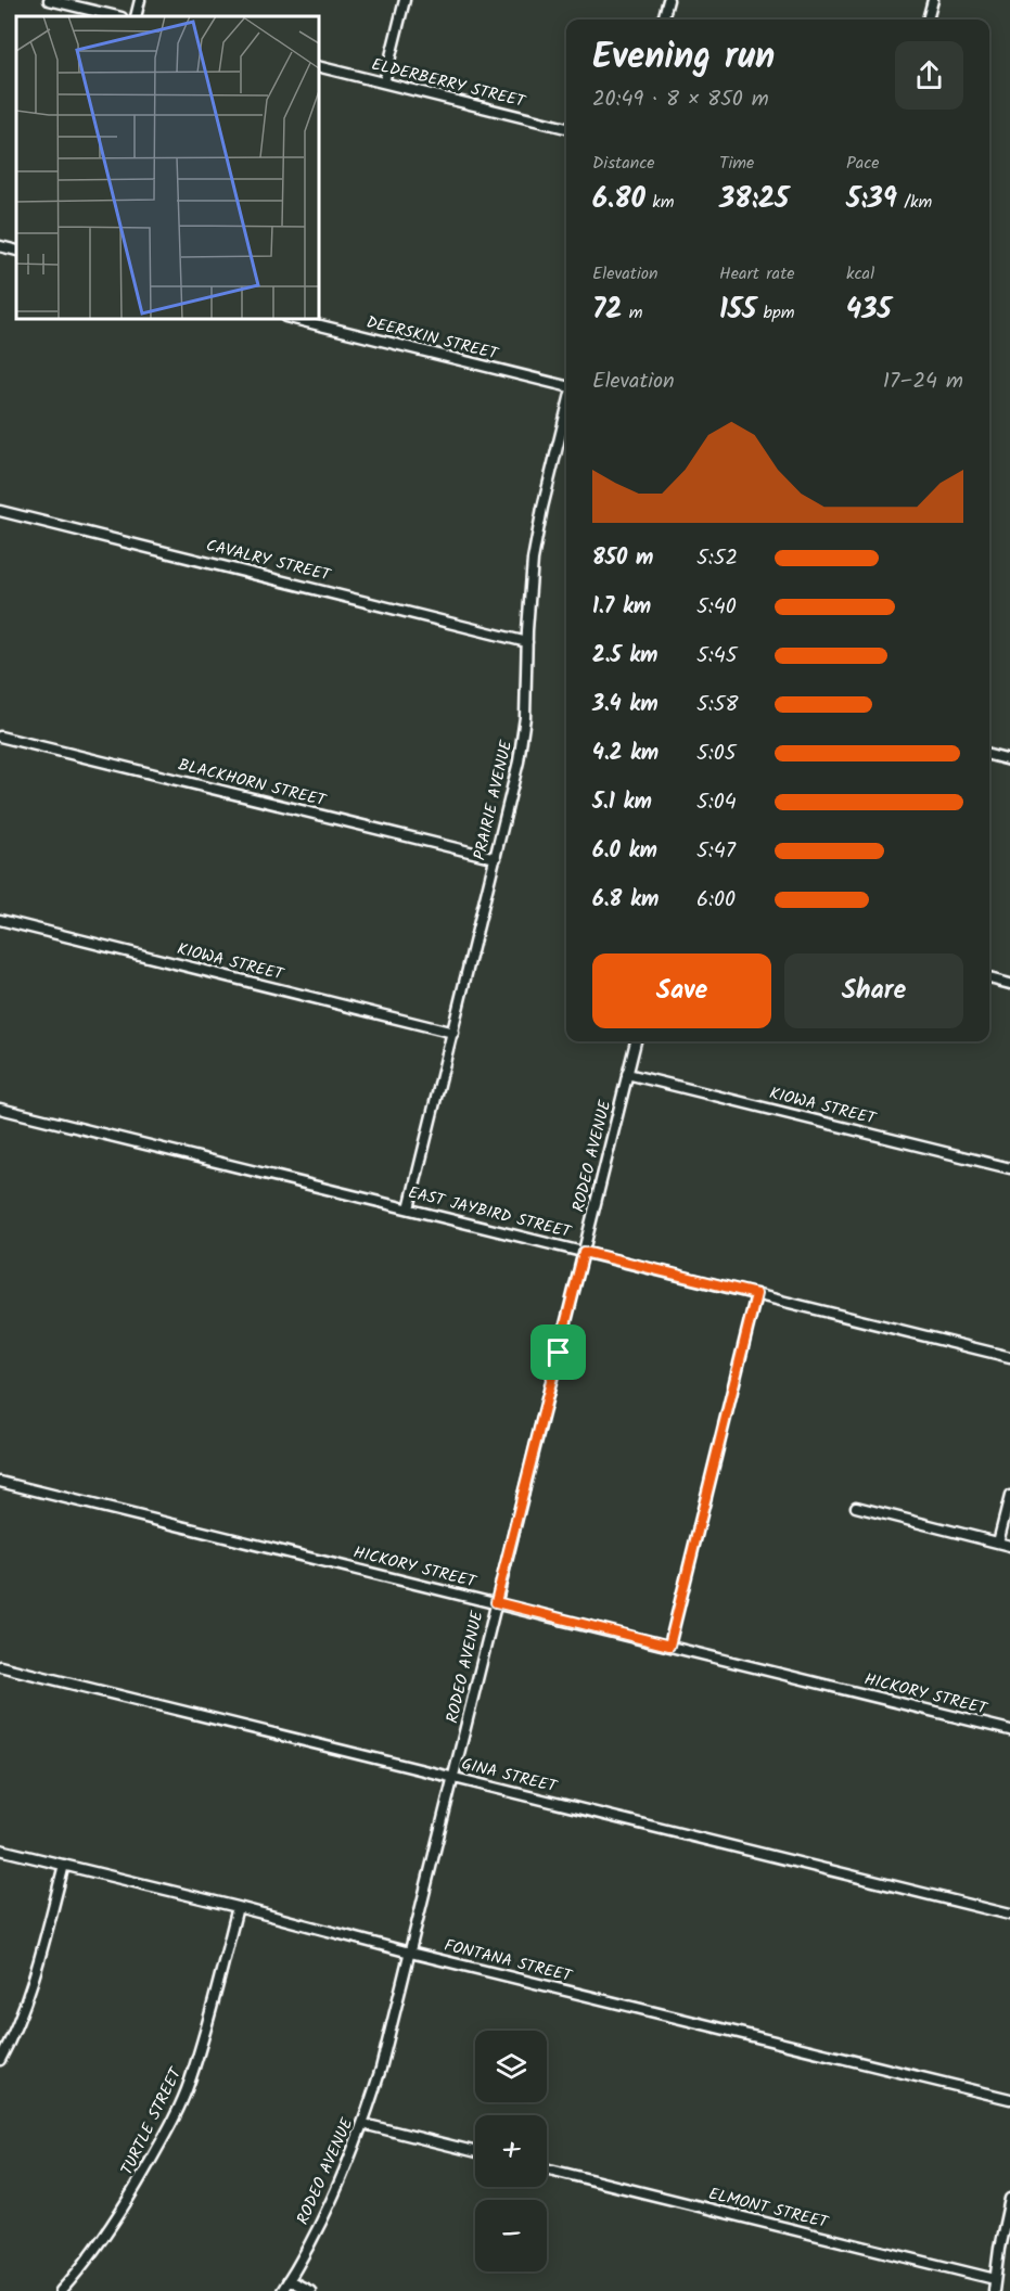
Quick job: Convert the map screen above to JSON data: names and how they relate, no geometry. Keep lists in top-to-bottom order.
{
  "streets": {
    "street": [
      "ELDERBERRY STREET",
      "DEERSKIN STREET",
      "CAVALRY STREET",
      "BLACKHORN STREET",
      "PRAIRIE AVENUE",
      "KIOWA STREET",
      "RODEO AVENUE",
      "EAST JAYBIRD STREET",
      "HICKORY STREET",
      "GINA STREET",
      "FONTANA STREET",
      "TURTLE STREET",
      "ELMONT STREET"
    ]
  },
  "crossings": [
    ["CAVALRY STREET", "PRAIRIE AVENUE"],
    ["BLACKHORN STREET", "PRAIRIE AVENUE"],
    ["PRAIRIE AVENUE", "KIOWA STREET"],
    ["PRAIRIE AVENUE", "EAST JAYBIRD STREET"],
    ["KIOWA STREET", "RODEO AVENUE"],
    ["RODEO AVENUE", "EAST JAYBIRD STREET"],
    ["RODEO AVENUE", "HICKORY STREET"],
    ["RODEO AVENUE", "GINA STREET"],
    ["RODEO AVENUE", "FONTANA STREET"],
    ["FONTANA STREET", "TURTLE STREET"]
  ],
  "page": {
    "heading": ["Evening run", "20:49 · 8 × 850 m"],
    "stats": [
      ["Distance", "6.80 km"],
      ["Time", "38:25"],
      ["Pace", "5:39 /km"],
      ["Elevation", "72 m"],
      ["Heart rate", "155 bpm"],
      ["kcal", "435"]
    ],
    "chart": ["Elevation", "17–24 m"],
    "list": [
      {
        "name": "850 m",
        "note": "5:52"
      },
      {
        "name": "1.7 km",
        "note": "5:40"
      },
      {
        "name": "2.5 km",
        "note": "5:45"
      },
      {
        "name": "3.4 km",
        "note": "5:58"
      },
      {
        "name": "4.2 km",
        "note": "5:05"
      },
      {
        "name": "5.1 km",
        "note": "5:04"
      },
      {
        "name": "6.0 km",
        "note": "5:47"
      },
      {
        "name": "6.8 km",
        "note": "6:00"
      }
    ],
    "buttons": ["Save", "Share"],
    "map_buttons": ["+", "−"]
  }
}
